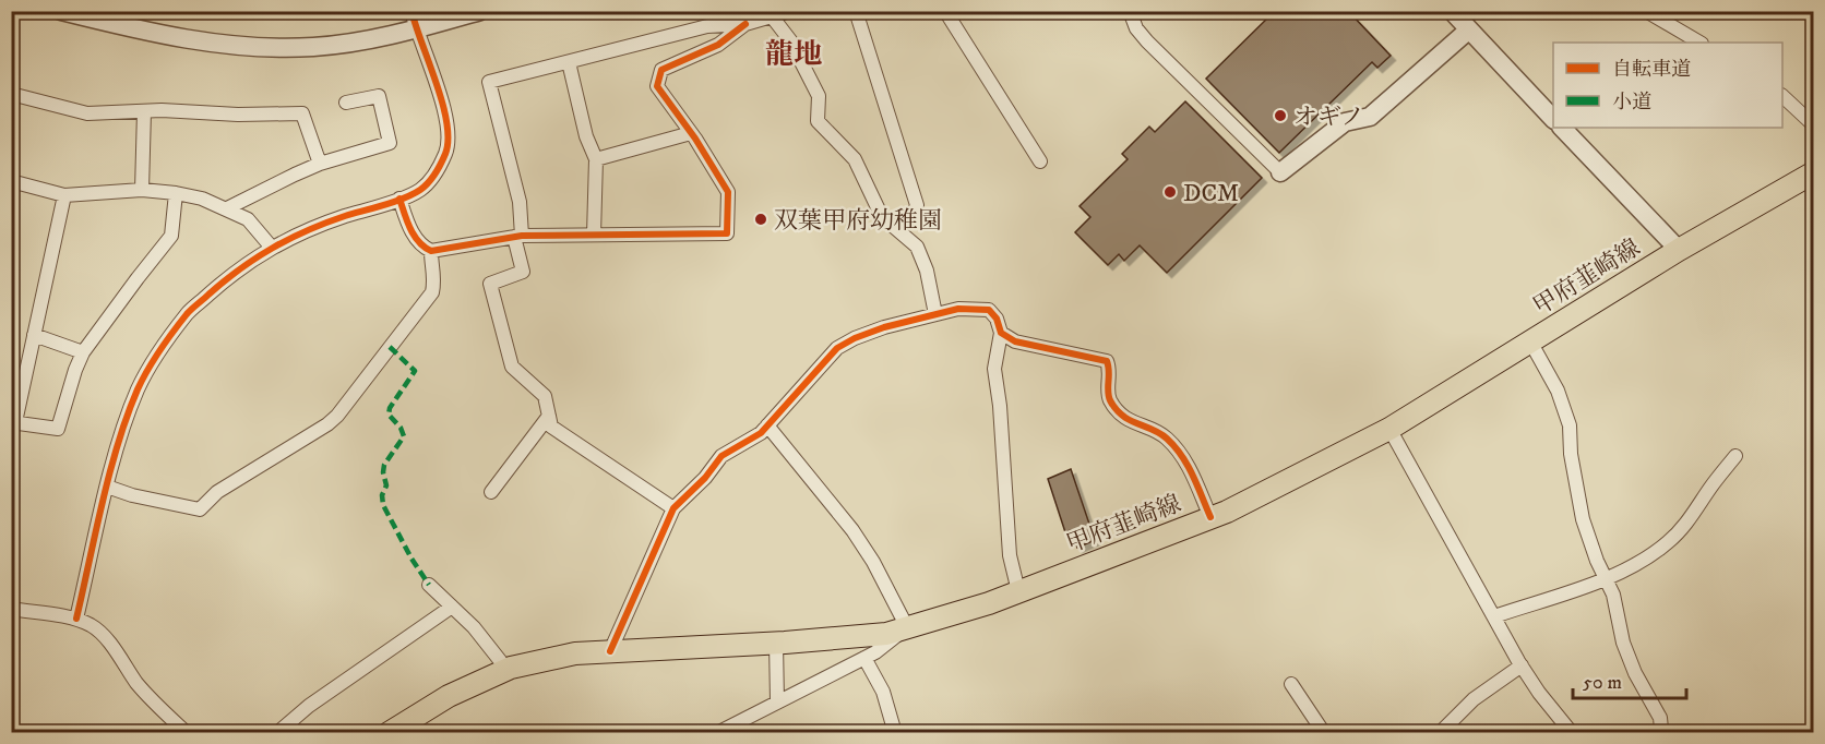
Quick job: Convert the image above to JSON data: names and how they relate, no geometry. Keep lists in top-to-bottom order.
{
  "streets": {
    "main road": ["甲府韮崎線"]
  },
  "districts": ["龍地"],
  "places": ["オギノ", "DCM", "双葉甲府幼稚園"],
  "legend": ["自転車道", "小道"],
  "scale_bar": "50 m"
}
